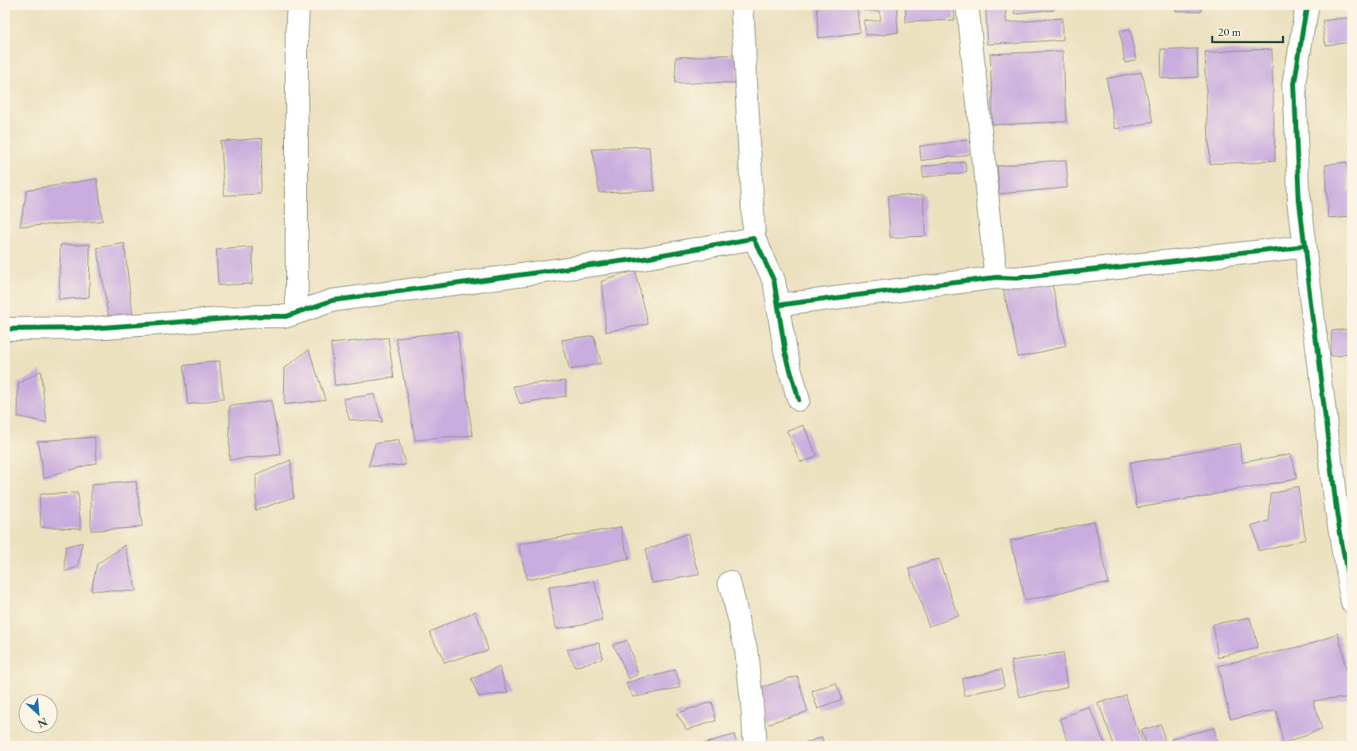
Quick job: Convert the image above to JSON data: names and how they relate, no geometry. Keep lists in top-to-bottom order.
{
  "scale_bar": "20 m",
  "north": "bottom right"
}
